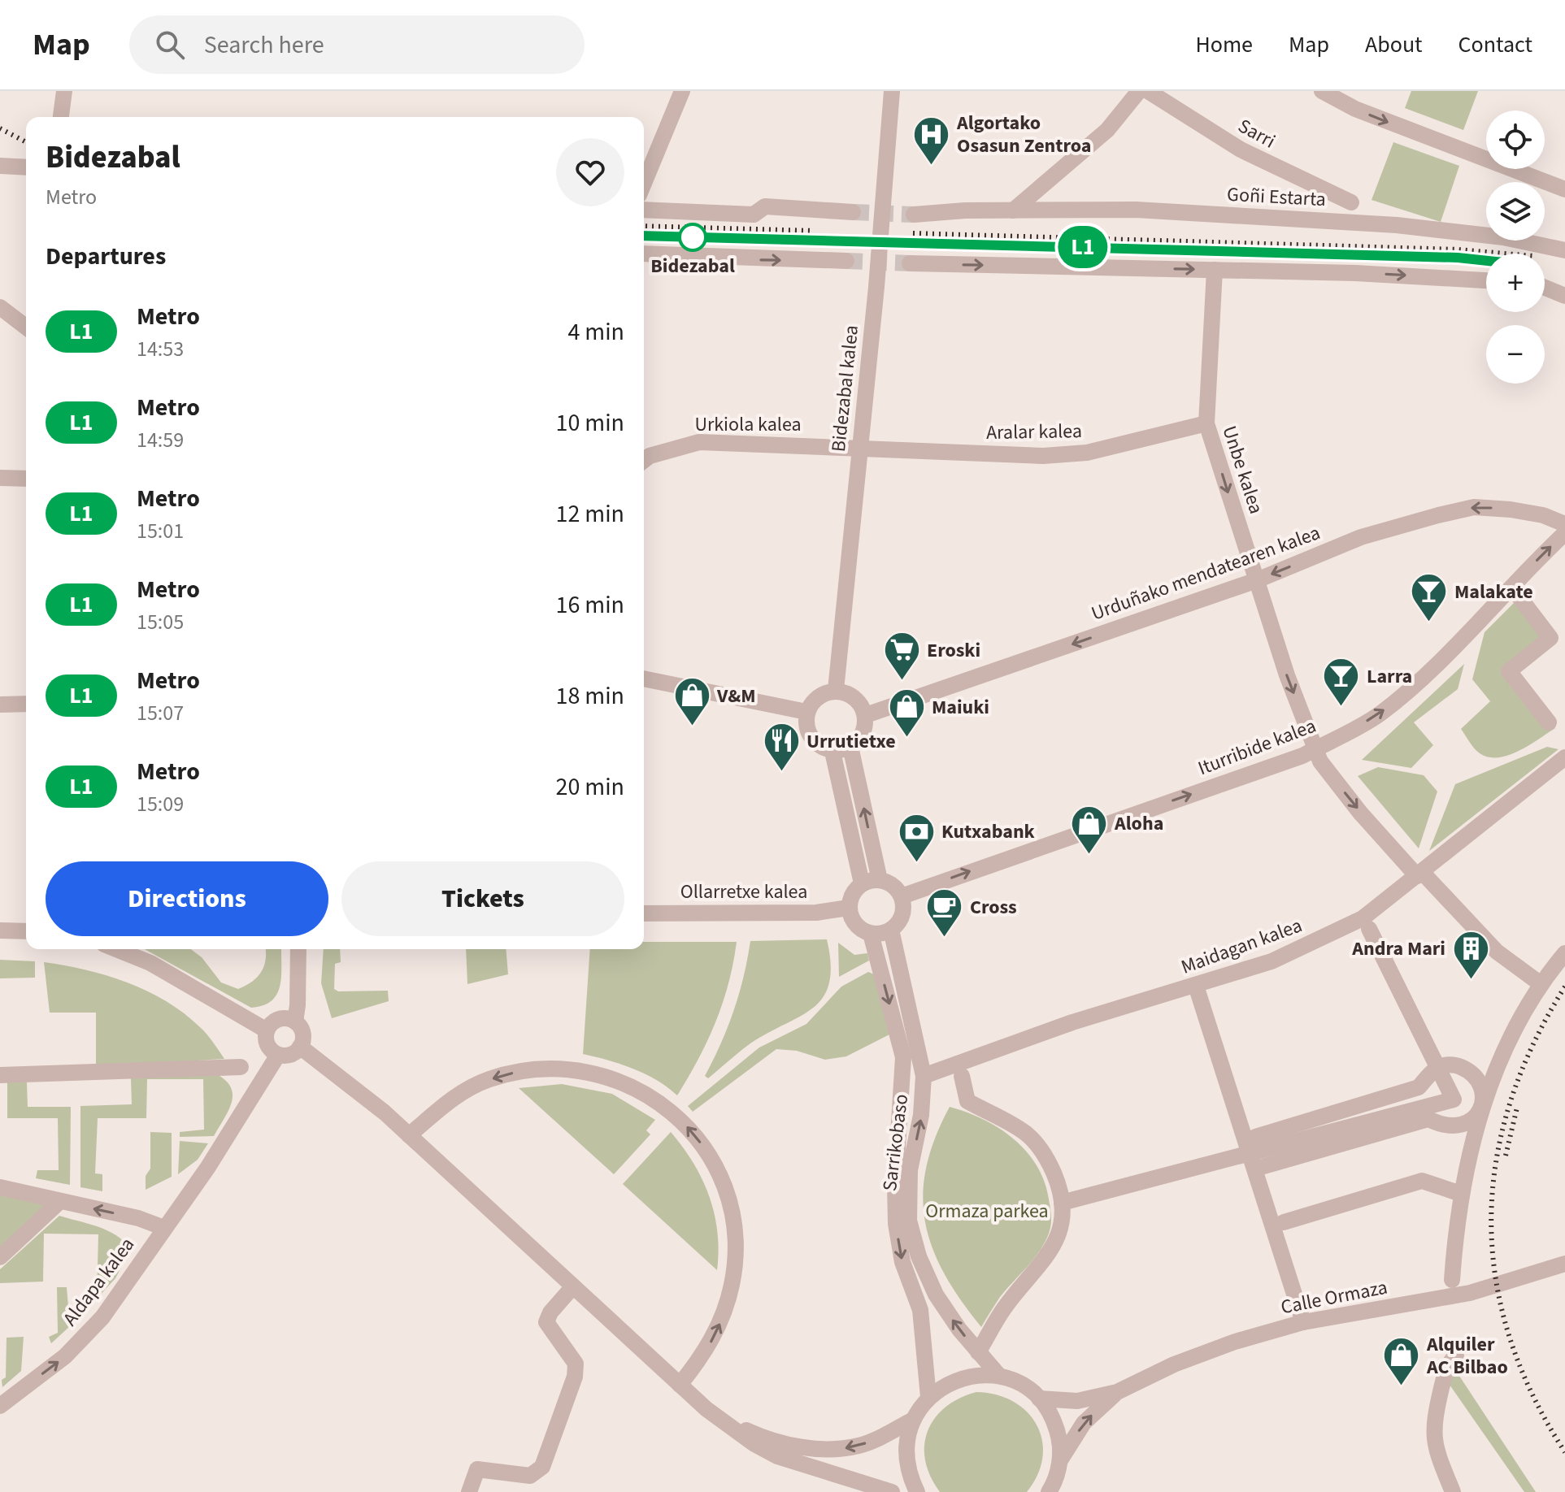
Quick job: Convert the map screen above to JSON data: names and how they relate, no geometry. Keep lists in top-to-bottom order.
{
  "streets": {
    "street": [
      "Sarri",
      "Goñi Estarta",
      "Bidezabal kalea",
      "Urkiola kalea",
      "Aralar kalea",
      "Unbe kalea",
      "Urduñako mendatearen kalea",
      "Iturribide kalea",
      "Ollarretxe kalea",
      "Maidagan kalea",
      "Sarrikobaso",
      "Aldapa kalea",
      "Calle Ormaza"
    ]
  },
  "crossings": [
    ["Bidezabal kalea", "Urkiola kalea"],
    ["Bidezabal kalea", "Aralar kalea"],
    ["Bidezabal kalea", "Urduñako mendatearen kalea"],
    ["Urkiola kalea", "Aralar kalea"],
    ["Aralar kalea", "Unbe kalea"],
    ["Unbe kalea", "Urduñako mendatearen kalea"],
    ["Unbe kalea", "Iturribide kalea"],
    ["Unbe kalea", "Maidagan kalea"],
    ["Iturribide kalea", "Ollarretxe kalea"],
    ["Iturribide kalea", "Sarrikobaso"],
    ["Ollarretxe kalea", "Sarrikobaso"],
    ["Maidagan kalea", "Sarrikobaso"]
  ],
  "one_way": ["Unbe kalea", "Urduñako mendatearen kalea", "Iturribide kalea"],
  "parks": ["Ormaza parkea"],
  "places": {
    "hospital": ["Algortako Osasun Zentroa"],
    "other": ["Bidezabal"],
    "bar": ["Malakate", "Larra"],
    "supermarket": ["Eroski"],
    "shop": [
      "V&M",
      "Maiuki",
      "Aloha",
      "Alquiler AC Bilbao"
    ],
    "restaurant": ["Urrutietxe"],
    "bank": ["Kutxabank"],
    "cafe": ["Cross"],
    "building": ["Andra Mari"]
  },
  "lines": ["metro line L1"],
  "page": {
    "header": "Map",
    "search": "Search here",
    "nav": [
      "Home",
      "Map",
      "About",
      "Contact"
    ],
    "on_map": "L1",
    "map_buttons": ["+", "−"],
    "heading": [
      ["Bidezabal", "Metro"],
      "Departures"
    ],
    "list": [
      {
        "mark": "L1",
        "name": "Metro",
        "note": "14:53",
        "value": "4 min"
      },
      {
        "mark": "L1",
        "name": "Metro",
        "note": "14:59",
        "value": "10 min"
      },
      {
        "mark": "L1",
        "name": "Metro",
        "note": "15:01",
        "value": "12 min"
      },
      {
        "mark": "L1",
        "name": "Metro",
        "note": "15:05",
        "value": "16 min"
      },
      {
        "mark": "L1",
        "name": "Metro",
        "note": "15:07",
        "value": "18 min"
      },
      {
        "mark": "L1",
        "name": "Metro",
        "note": "15:09",
        "value": "20 min"
      }
    ],
    "buttons": ["Directions", "Tickets"]
  }
}
